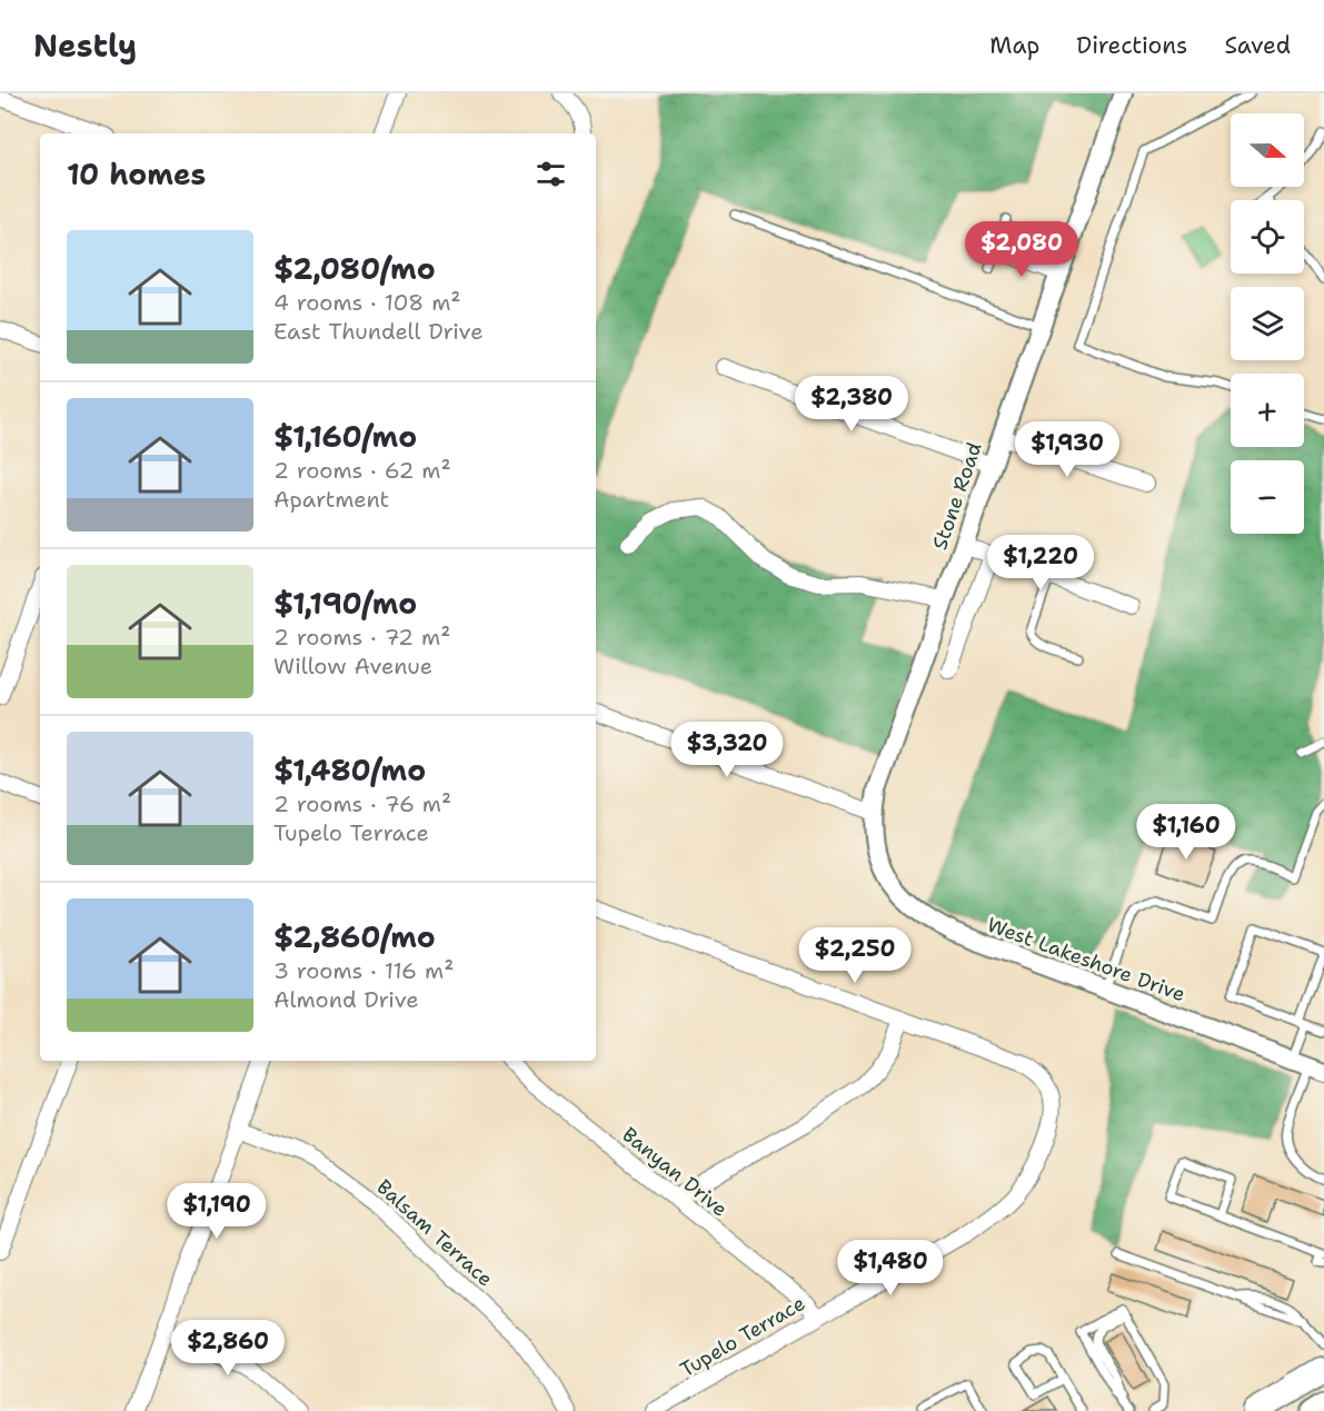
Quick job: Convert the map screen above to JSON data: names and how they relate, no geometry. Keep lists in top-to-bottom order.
{
  "streets": {
    "street": [
      "Stone Road",
      "West Lakeshore Drive",
      "Banyan Drive",
      "Balsam Terrace",
      "Tupelo Terrace"
    ]
  },
  "crossings": [
    ["Stone Road", "West Lakeshore Drive"],
    ["Banyan Drive", "Tupelo Terrace"]
  ],
  "north": "right",
  "page": {
    "header": "Nestly",
    "nav": ["Map", "Directions", "Saved"],
    "map_buttons": ["+", "−"],
    "heading": "10 homes",
    "list": [
      {
        "name": "$2,080/mo",
        "note": "4 rooms · 108 m² · East Thundell Drive"
      },
      {
        "name": "$1,160/mo",
        "note": "2 rooms · 62 m² · Apartment"
      },
      {
        "name": "$1,190/mo",
        "note": "2 rooms · 72 m² · Willow Avenue"
      },
      {
        "name": "$1,480/mo",
        "note": "2 rooms · 76 m² · Tupelo Terrace"
      },
      {
        "name": "$2,860/mo",
        "note": "3 rooms · 116 m² · Almond Drive"
      }
    ],
    "price": [
      "$2,080",
      "$2,380",
      "$1,930",
      "$1,220",
      "$3,320",
      "$1,160",
      "$2,250",
      "$1,190",
      "$1,480",
      "$2,860"
    ]
  }
}
